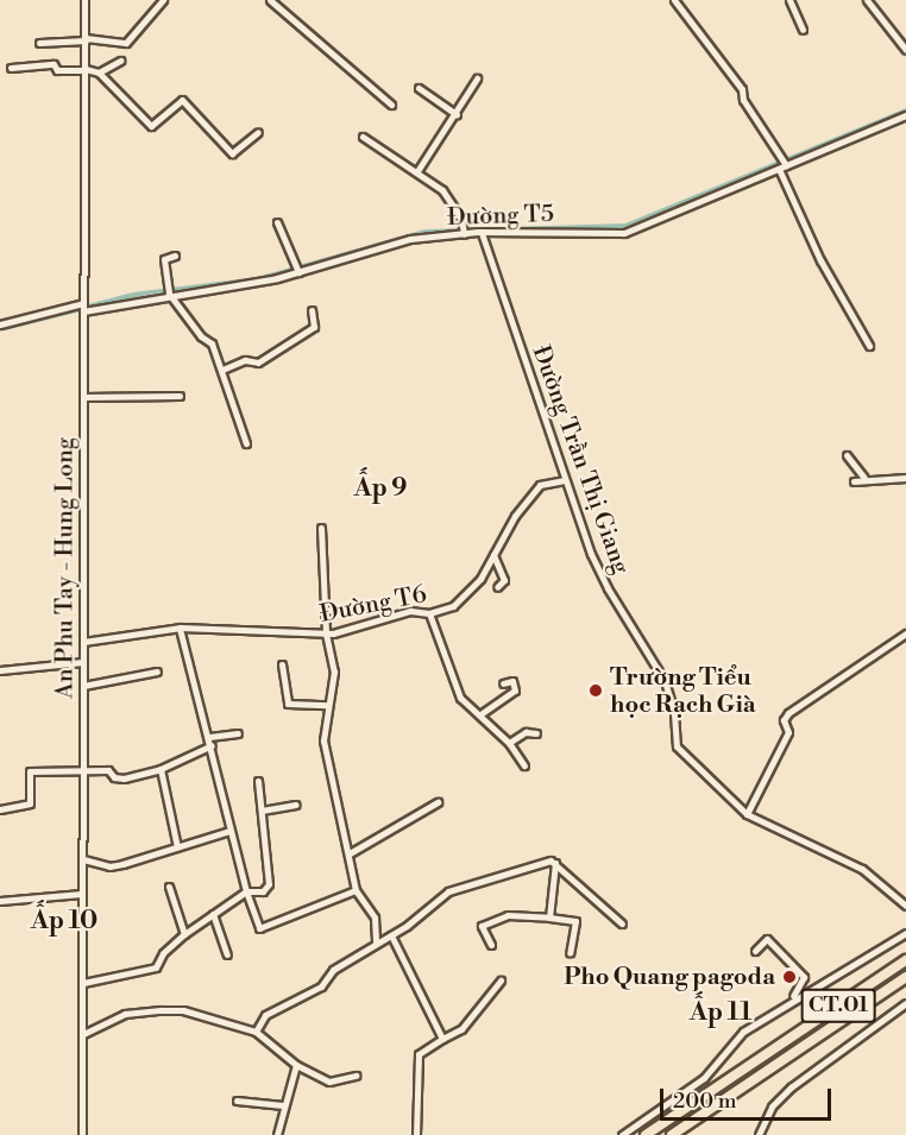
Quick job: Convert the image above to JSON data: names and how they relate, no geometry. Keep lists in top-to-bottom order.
{
  "streets": {
    "highway": ["CT.01"],
    "street": [
      "Đường T5",
      "Đường Trần Thị Giang",
      "An Phu Tay - Hung Long",
      "Đường T6"
    ]
  },
  "crossings": [
    ["Đường T5", "Đường Trần Thị Giang"],
    ["Đường T5", "An Phu Tay - Hung Long"],
    ["Đường Trần Thị Giang", "Đường T6"],
    ["An Phu Tay - Hung Long", "Đường T6"]
  ],
  "districts": ["Ấp 9", "Ấp 10", "Ấp 11"],
  "places": ["Trường Tiểu học Rạch Già", "Pho Quang pagoda"],
  "scale_bar": "200 m"
}
